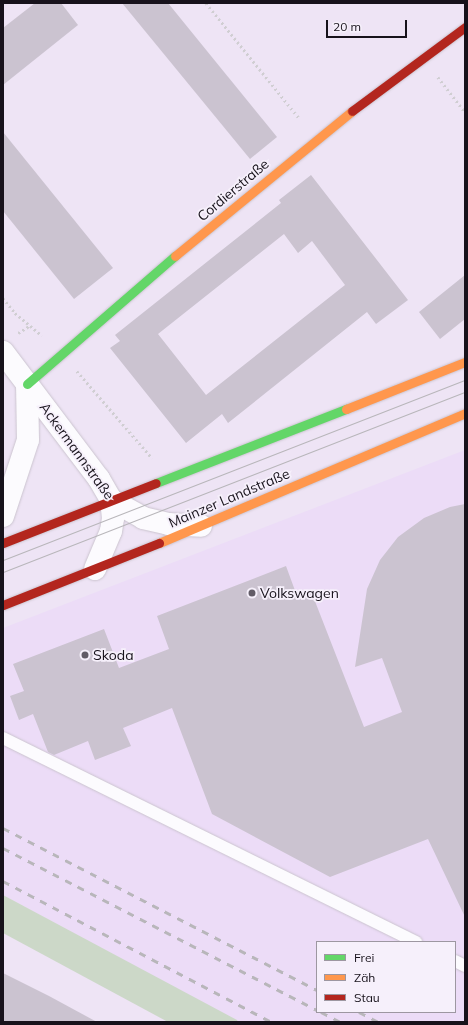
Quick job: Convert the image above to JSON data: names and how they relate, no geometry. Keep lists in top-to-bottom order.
{
  "streets": {
    "main road": ["Cordierstraße", "Mainzer Landstraße"],
    "street": ["Ackermannstraße"]
  },
  "crossings": [
    ["Cordierstraße", "Ackermannstraße"],
    ["Ackermannstraße", "Mainzer Landstraße"]
  ],
  "places": ["Volkswagen", "Skoda"],
  "legend": ["Frei", "Zäh", "Stau"],
  "scale_bar": "20 m"
}
